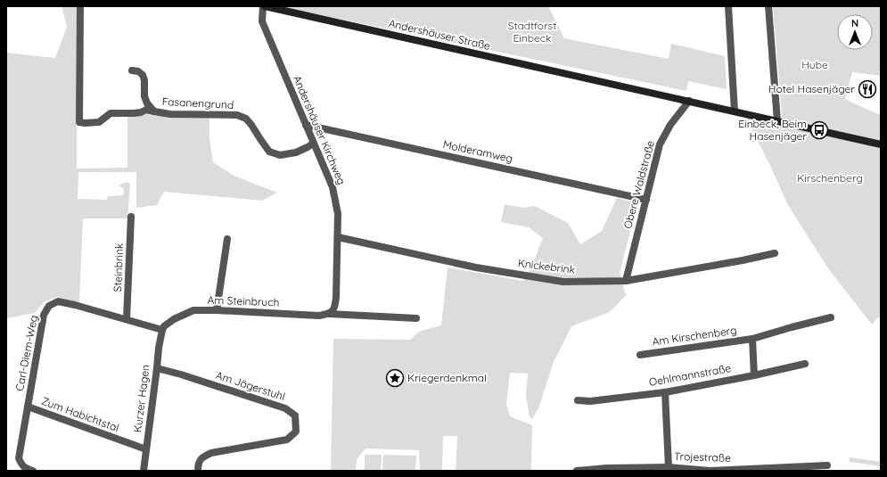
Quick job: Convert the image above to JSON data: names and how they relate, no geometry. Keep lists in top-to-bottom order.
{
  "streets": {
    "street": [
      "Andershäuser Straße",
      "Fasanengrund",
      "Andershäuser Kirchweg",
      "Molderamweg",
      "Obere Waldstraße",
      "Knickebrink",
      "Steinbrink",
      "Am Steinbruch",
      "Am Kirschenberg",
      "Carl-Diem-Weg",
      "Oehlmannstraße",
      "Am Jägerstuhl",
      "Kurzer Hagen",
      "Zum Habichtstal",
      "Trojestraße"
    ]
  },
  "crossings": [
    ["Andershäuser Straße", "Andershäuser Kirchweg"],
    ["Andershäuser Straße", "Obere Waldstraße"],
    ["Fasanengrund", "Andershäuser Kirchweg"],
    ["Andershäuser Kirchweg", "Molderamweg"],
    ["Andershäuser Kirchweg", "Knickebrink"],
    ["Andershäuser Kirchweg", "Am Steinbruch"],
    ["Molderamweg", "Obere Waldstraße"],
    ["Obere Waldstraße", "Knickebrink"],
    ["Steinbrink", "Carl-Diem-Weg"],
    ["Am Steinbruch", "Carl-Diem-Weg"],
    ["Am Steinbruch", "Kurzer Hagen"],
    ["Am Kirschenberg", "Oehlmannstraße"],
    ["Carl-Diem-Weg", "Kurzer Hagen"],
    ["Carl-Diem-Weg", "Zum Habichtstal"],
    ["Am Jägerstuhl", "Kurzer Hagen"],
    ["Kurzer Hagen", "Zum Habichtstal"]
  ],
  "parks": ["Stadtforst Einbeck", "Hube", "Kirschenberg"],
  "places": {
    "restaurant": ["Hotel Hasenjäger"],
    "bus stop": ["Einbeck, Beim Hasenjäger"],
    "place": ["Kriegerdenkmal"]
  },
  "north": "top"
}
